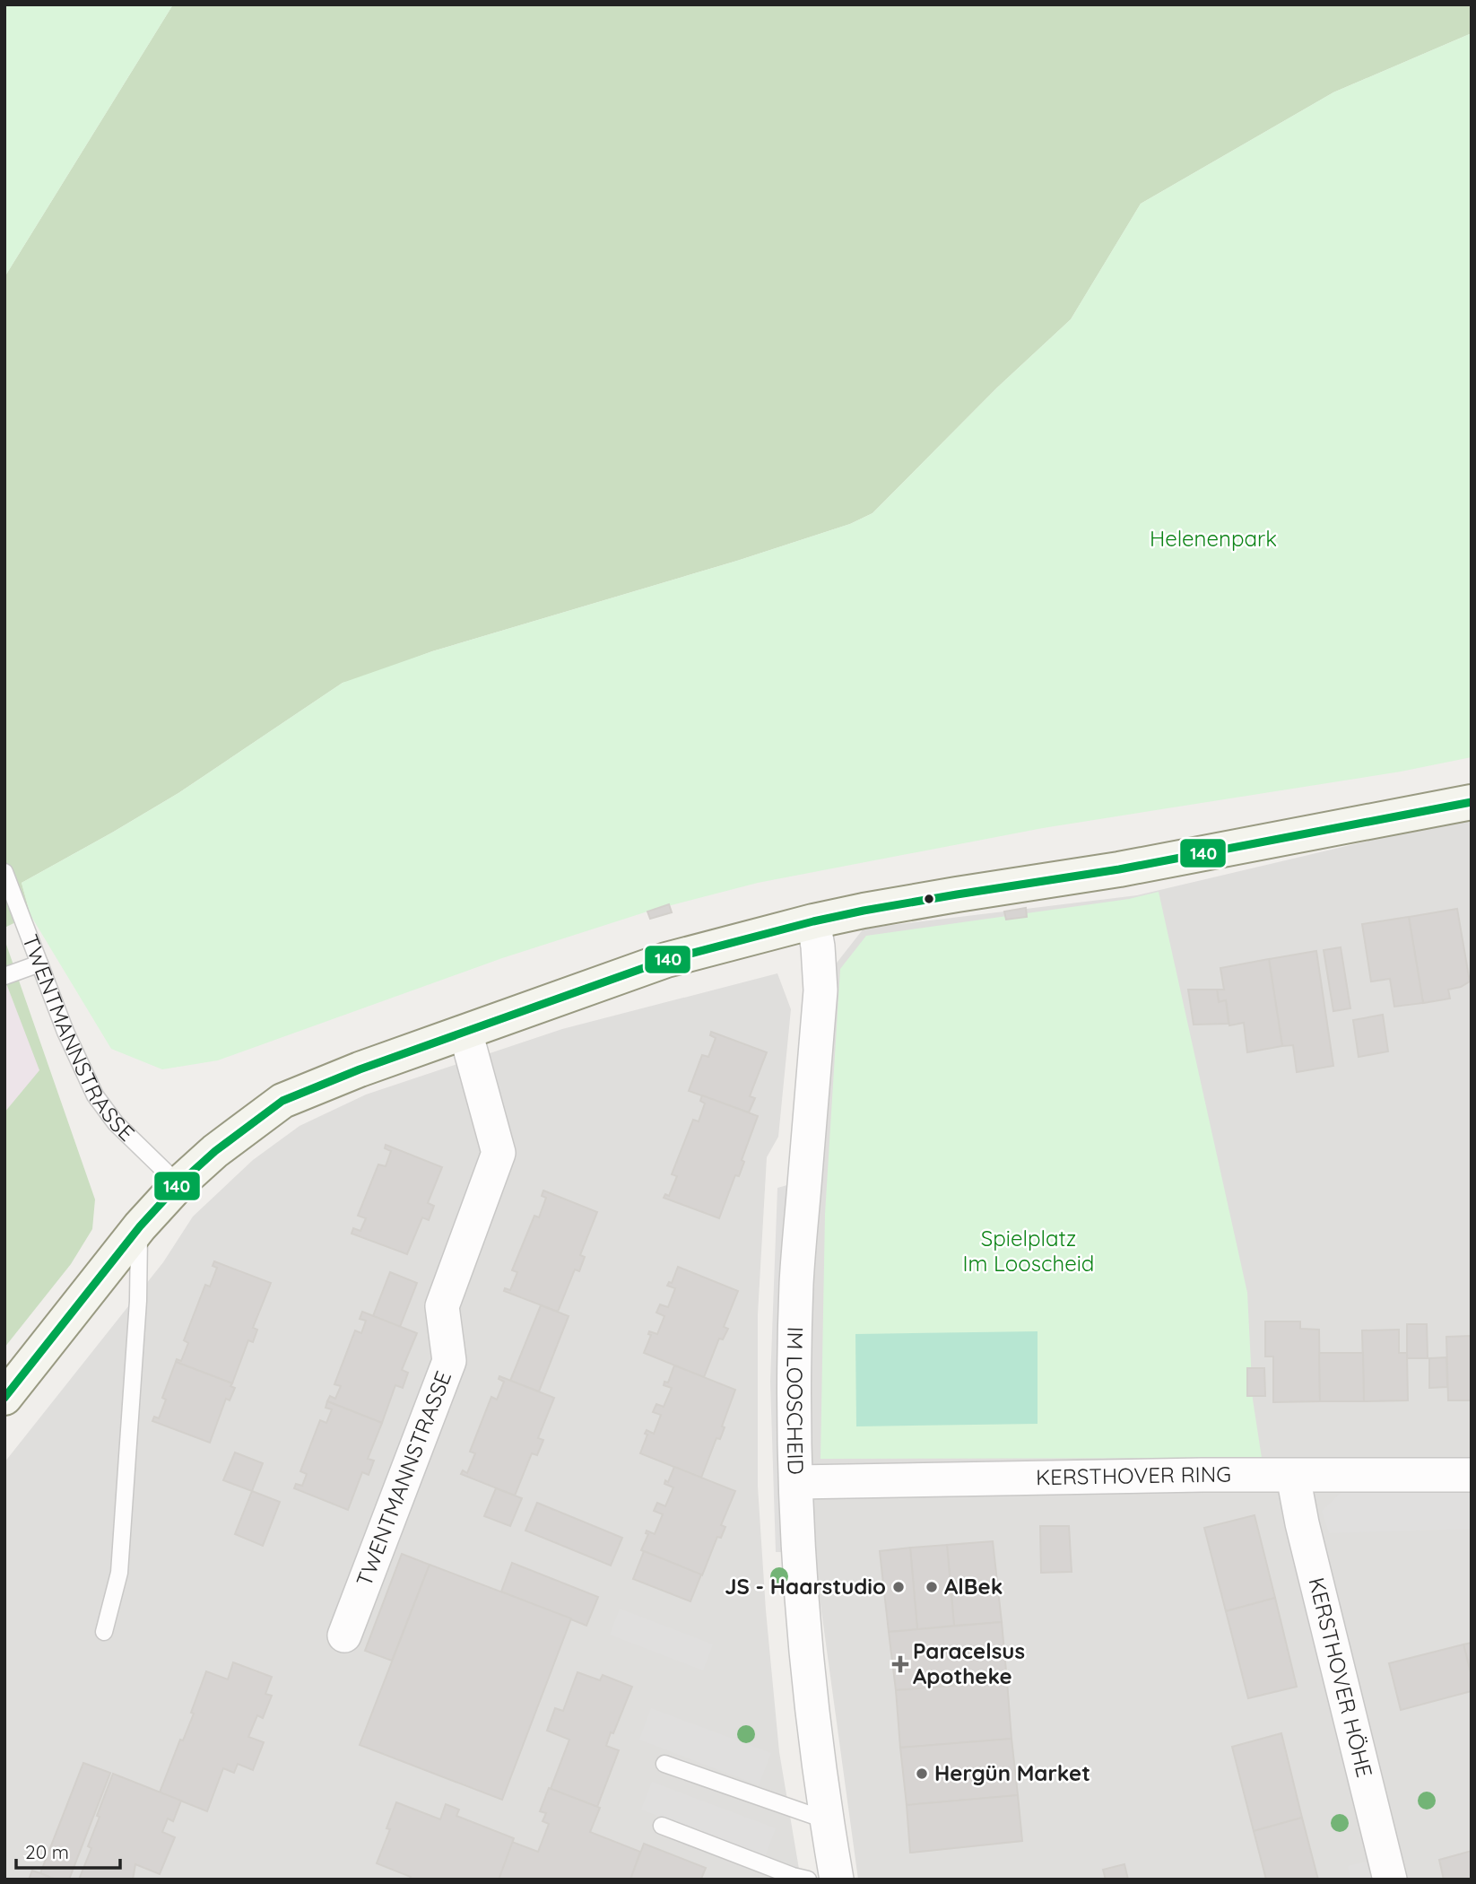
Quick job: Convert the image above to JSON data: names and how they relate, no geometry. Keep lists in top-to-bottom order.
{
  "streets": {
    "street": [
      "TWENTMANNSTRASSE",
      "IM LOOSCHEID",
      "KERSTHOVER RING",
      "KERSTHOVER HÖHE"
    ]
  },
  "crossings": [
    ["IM LOOSCHEID", "KERSTHOVER RING"],
    ["KERSTHOVER RING", "KERSTHOVER HÖHE"]
  ],
  "parks": ["Helenenpark", "Spielplatz Im Looscheid"],
  "places": {
    "other": ["JS - Haarstudio", "AlBek", "Hergün Market"],
    "health": ["Paracelsus Apotheke"]
  },
  "lines": ["transit line 140"],
  "scale_bar": "20 m"
}
